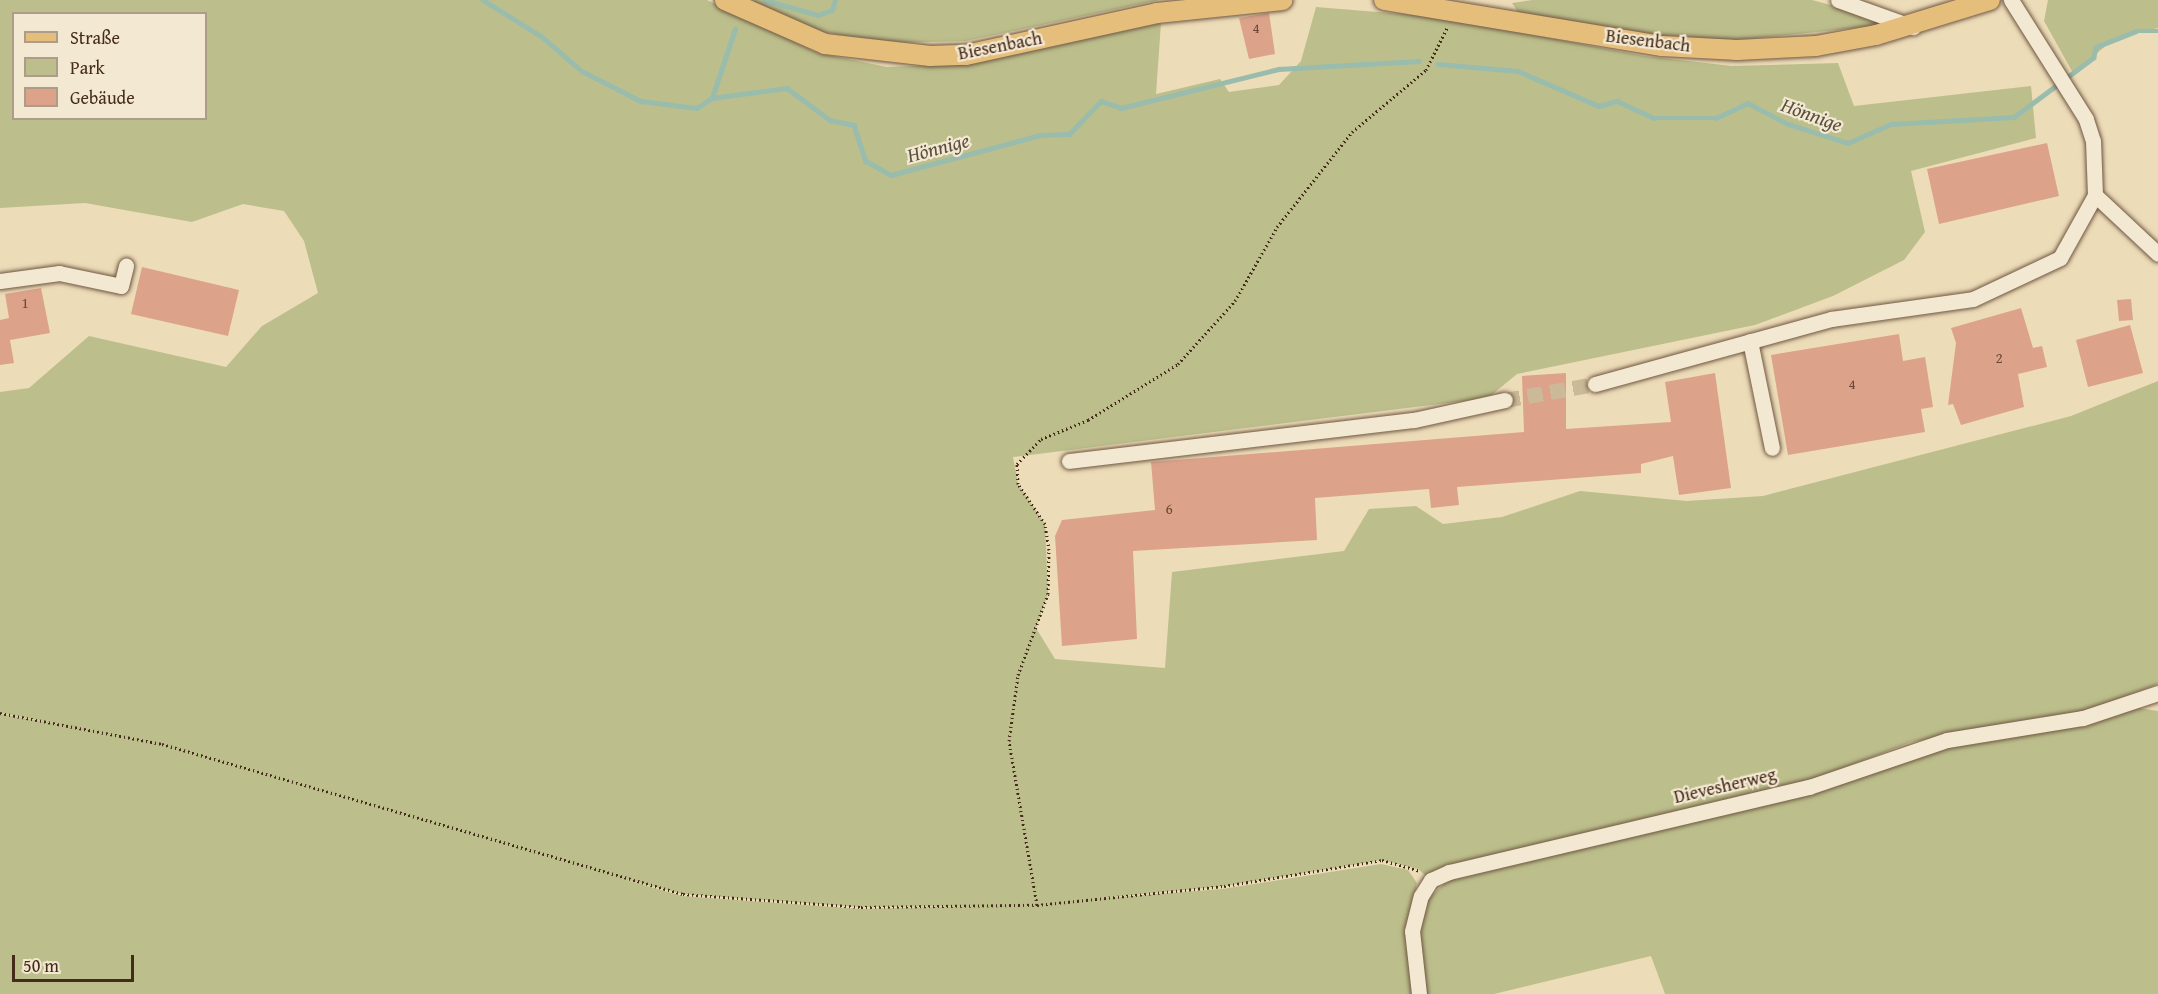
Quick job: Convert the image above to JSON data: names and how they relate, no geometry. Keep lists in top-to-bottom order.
{
  "streets": {
    "main road": ["Biesenbach"],
    "street": ["Dievesherweg"]
  },
  "water": ["Hönnige"],
  "house_numbers": [
    "4",
    "1",
    "2",
    "4",
    "6"
  ],
  "legend": ["Straße", "Park", "Gebäude"],
  "scale_bar": "50 m"
}
